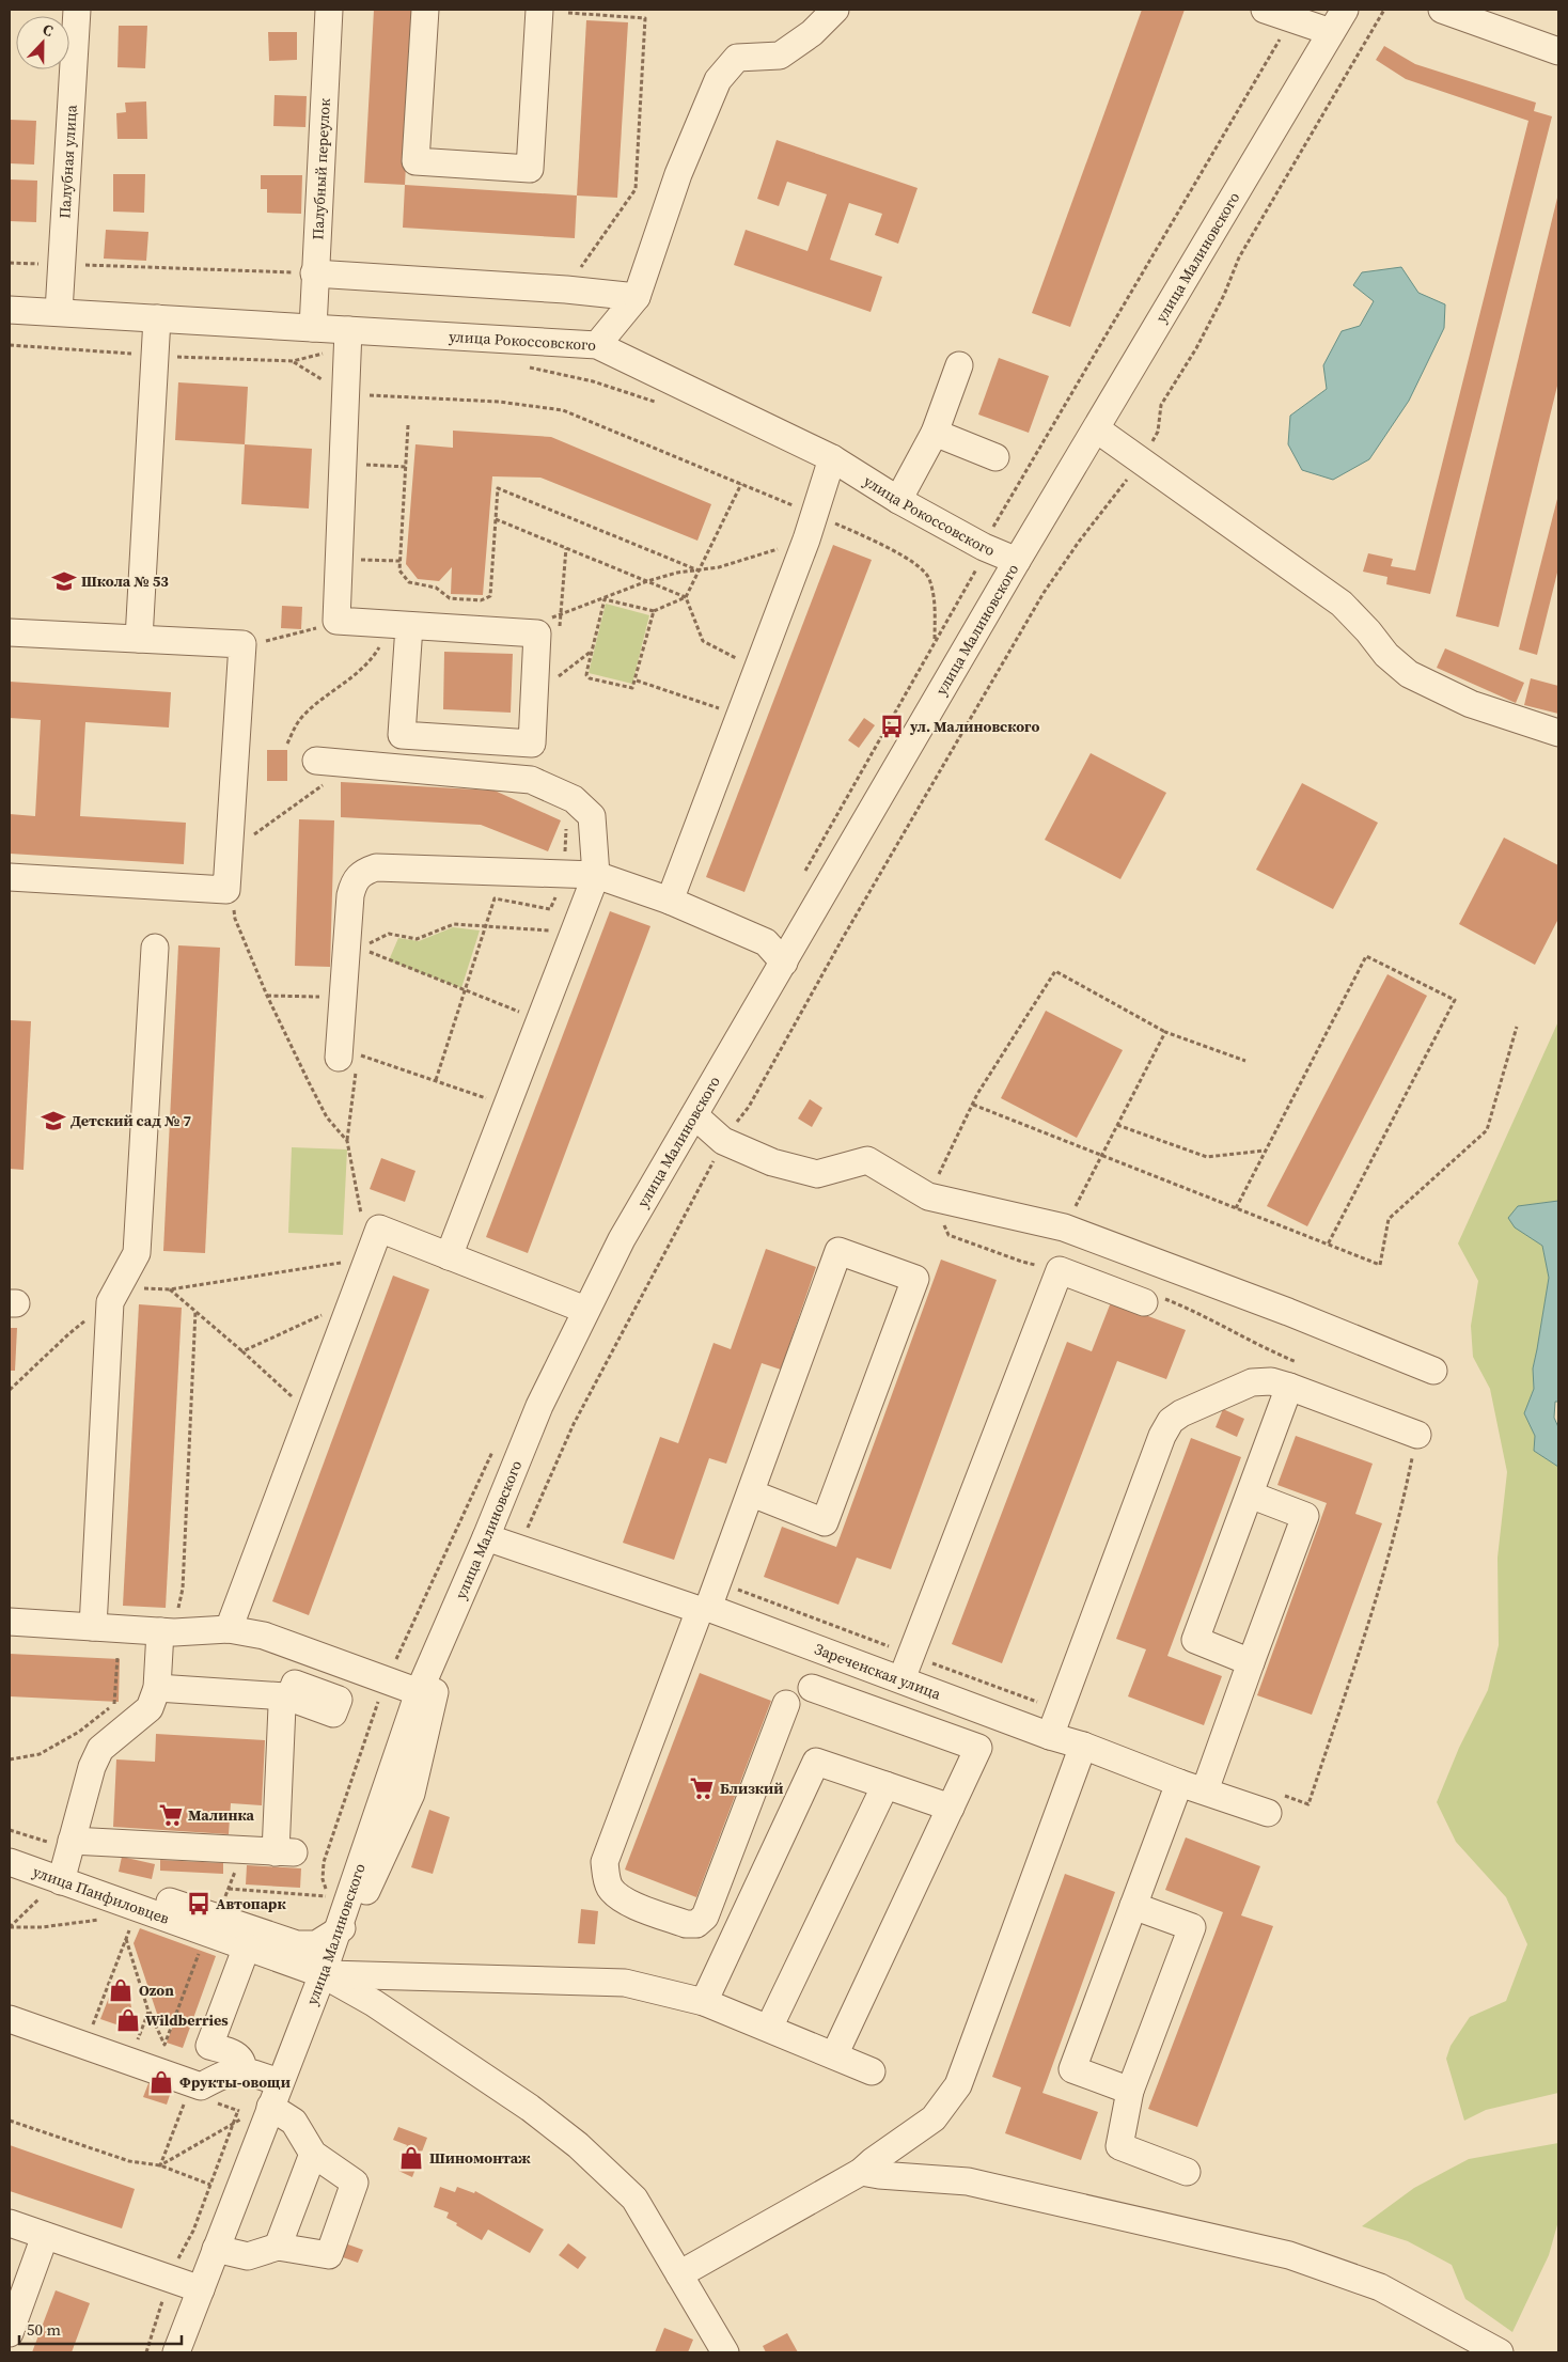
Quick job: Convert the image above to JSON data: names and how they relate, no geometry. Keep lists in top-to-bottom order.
{
  "streets": {
    "street": [
      "Палубная улица",
      "Палубный переулок",
      "улица Малиновского",
      "улица Рокоссовского",
      "Зареченская улица",
      "улица Панфиловцев"
    ]
  },
  "crossings": [
    ["Палубная улица", "улица Рокоссовского"],
    ["Палубный переулок", "улица Рокоссовского"],
    ["улица Малиновского", "улица Рокоссовского"],
    ["улица Малиновского", "Зареченская улица"]
  ],
  "places": {
    "school or university": ["Школа № 53", "Детский сад № 7"],
    "bus stop": ["ул. Малиновского", "Автопарк"],
    "supermarket": ["Близкий", "Малинка"],
    "shop": [
      "Ozon",
      "Wildberries",
      "Фрукты-овощи",
      "Шиномонтаж"
    ]
  },
  "scale_bar": "50 m",
  "north": "top"
}
